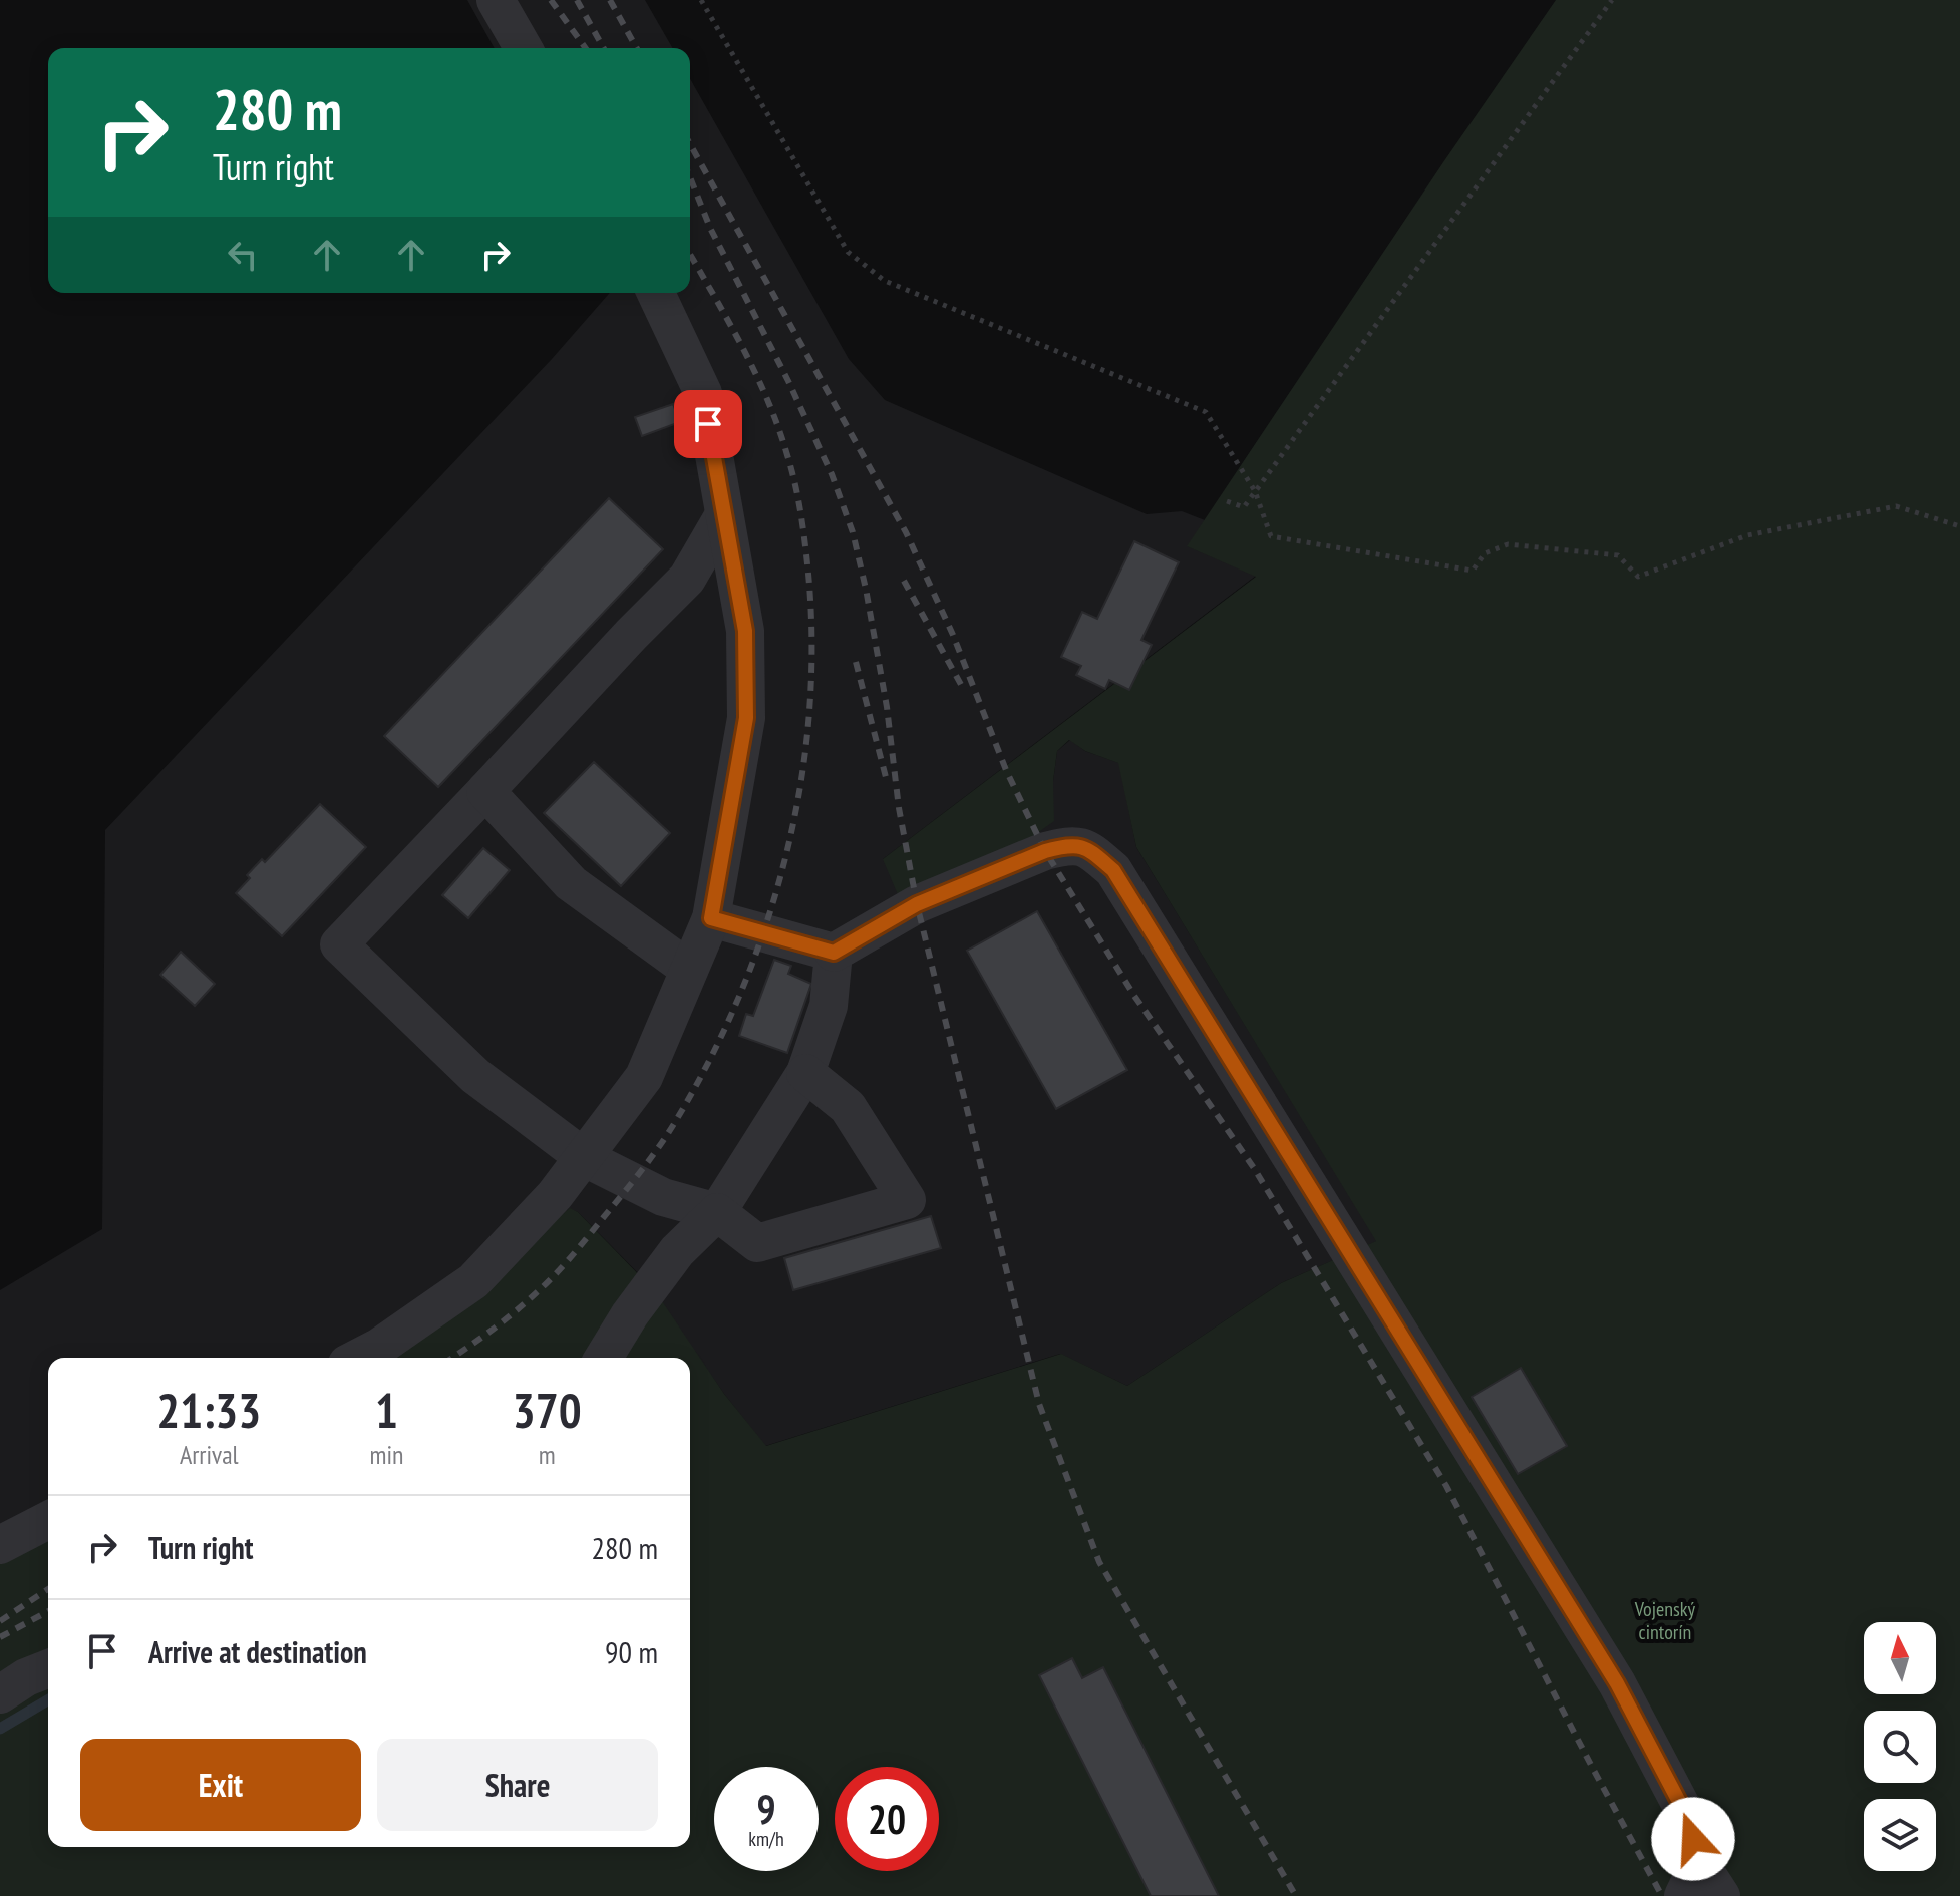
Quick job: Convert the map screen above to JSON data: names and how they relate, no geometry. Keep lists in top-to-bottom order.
{
  "parks": ["Vojenský cintorín"],
  "north": "top",
  "page": {
    "turn": ["280 m", "Turn right"],
    "eta": [
      "21:33",
      "Arrival",
      "1",
      "min",
      "370",
      "m"
    ],
    "list": [
      {
        "name": "Turn right",
        "value": "280 m"
      },
      {
        "name": "Arrive at destination",
        "value": "90 m"
      }
    ],
    "buttons": ["Exit", "Share"],
    "speed": "9 km/h",
    "limit": "20"
  }
}
